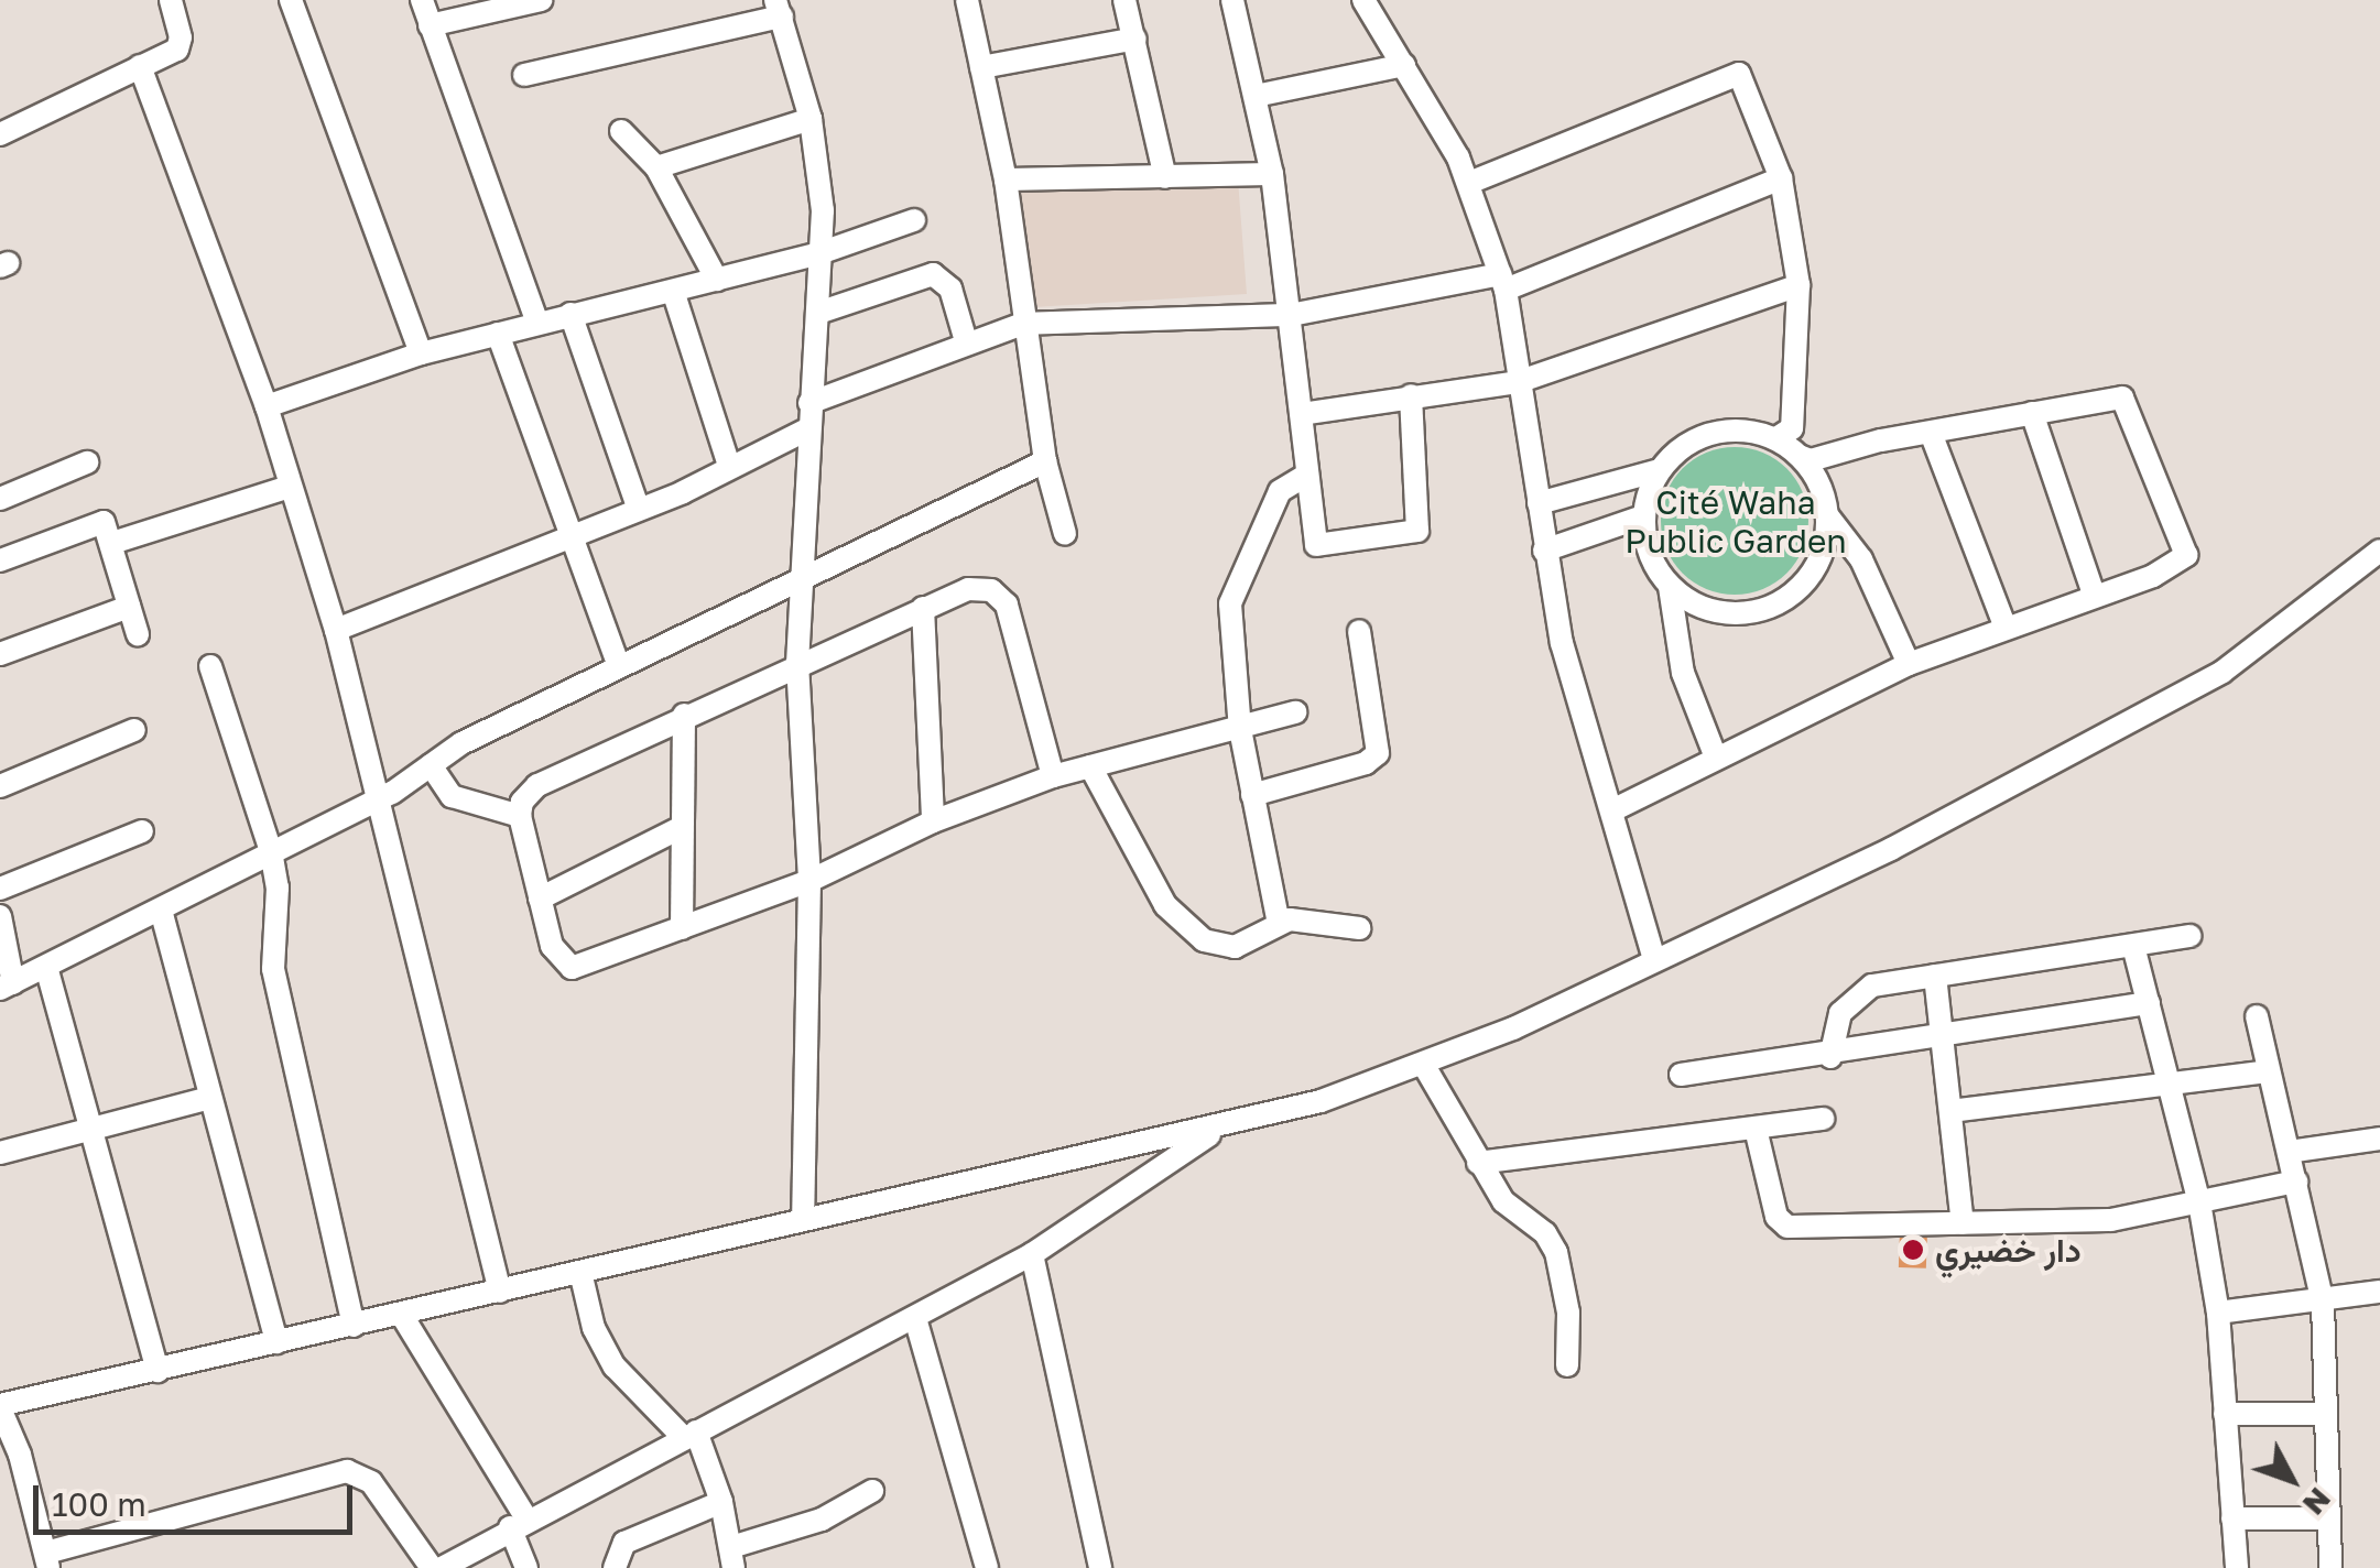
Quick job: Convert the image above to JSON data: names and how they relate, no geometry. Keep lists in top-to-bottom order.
{
  "parks": ["Cité Waha Public Garden"],
  "places": ["دار خضيري"],
  "scale_bar": "100 m",
  "north": "bottom right"
}
